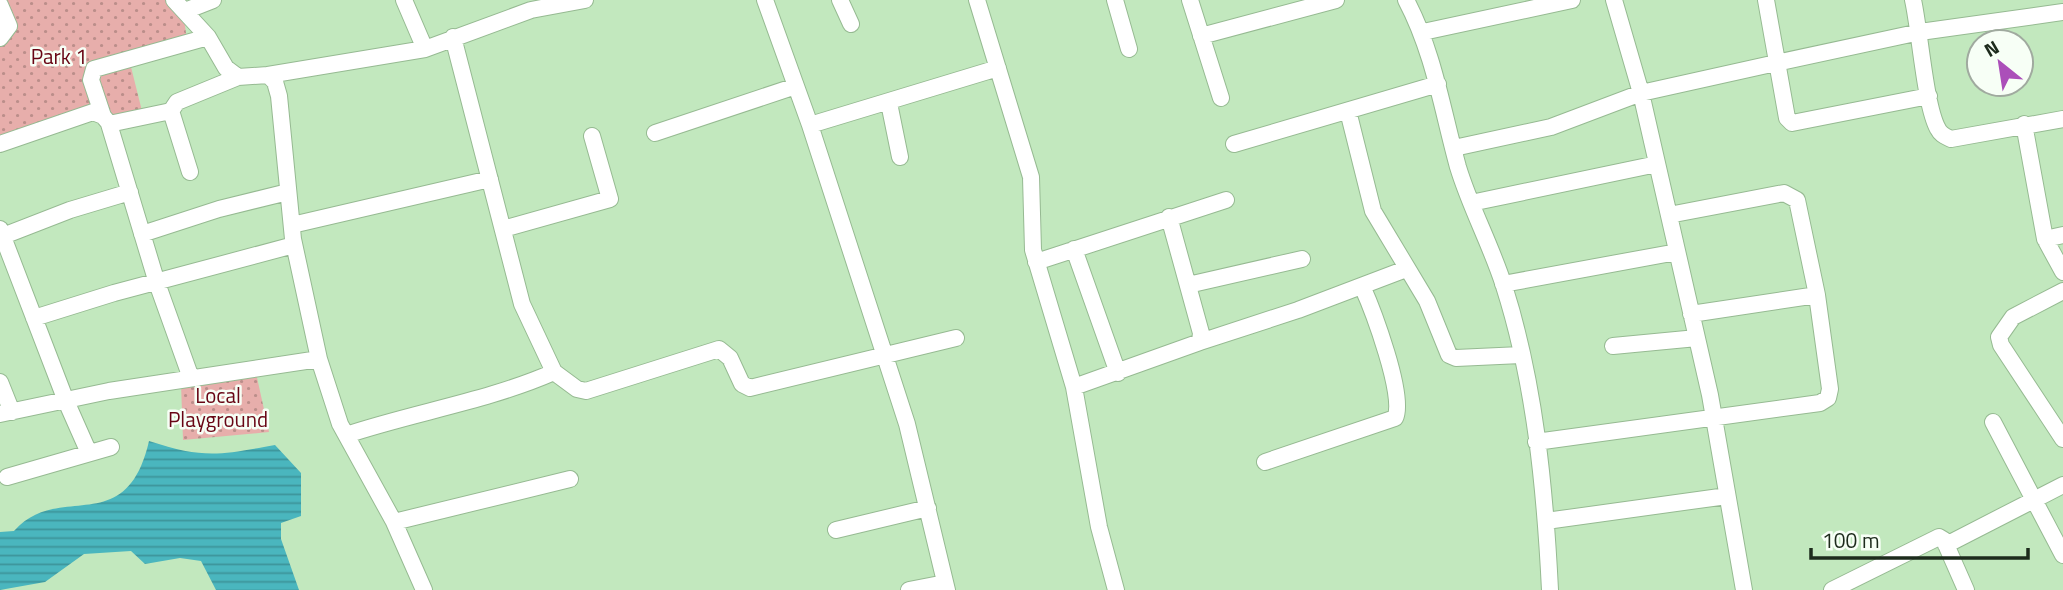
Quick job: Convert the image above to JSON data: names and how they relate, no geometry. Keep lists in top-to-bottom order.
{
  "parks": ["Park 1", "Local Playground"],
  "scale_bar": "100 m",
  "north": "top left"
}
